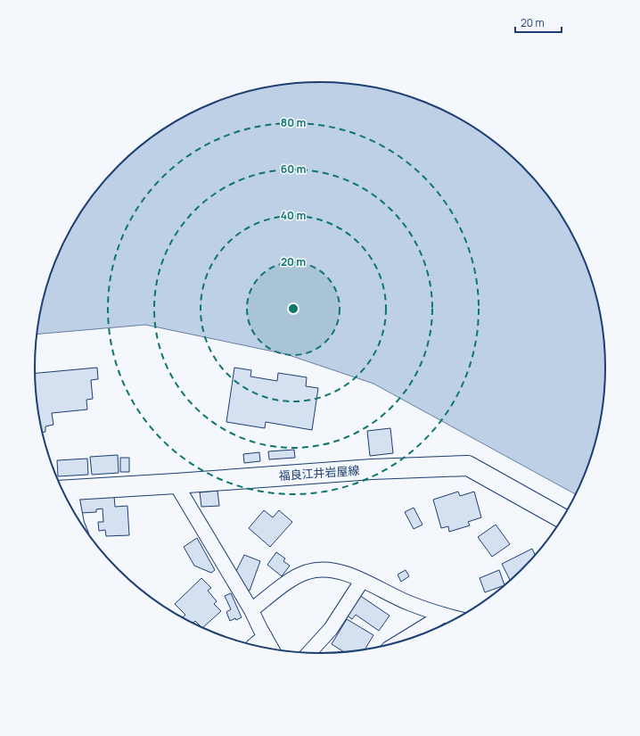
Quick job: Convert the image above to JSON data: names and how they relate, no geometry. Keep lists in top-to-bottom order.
{
  "streets": {
    "main road": ["福良江井岩屋線"]
  },
  "scale_bar": "20 m",
  "rings": [
    "80 m",
    "60 m",
    "40 m",
    "20 m"
  ]
}
